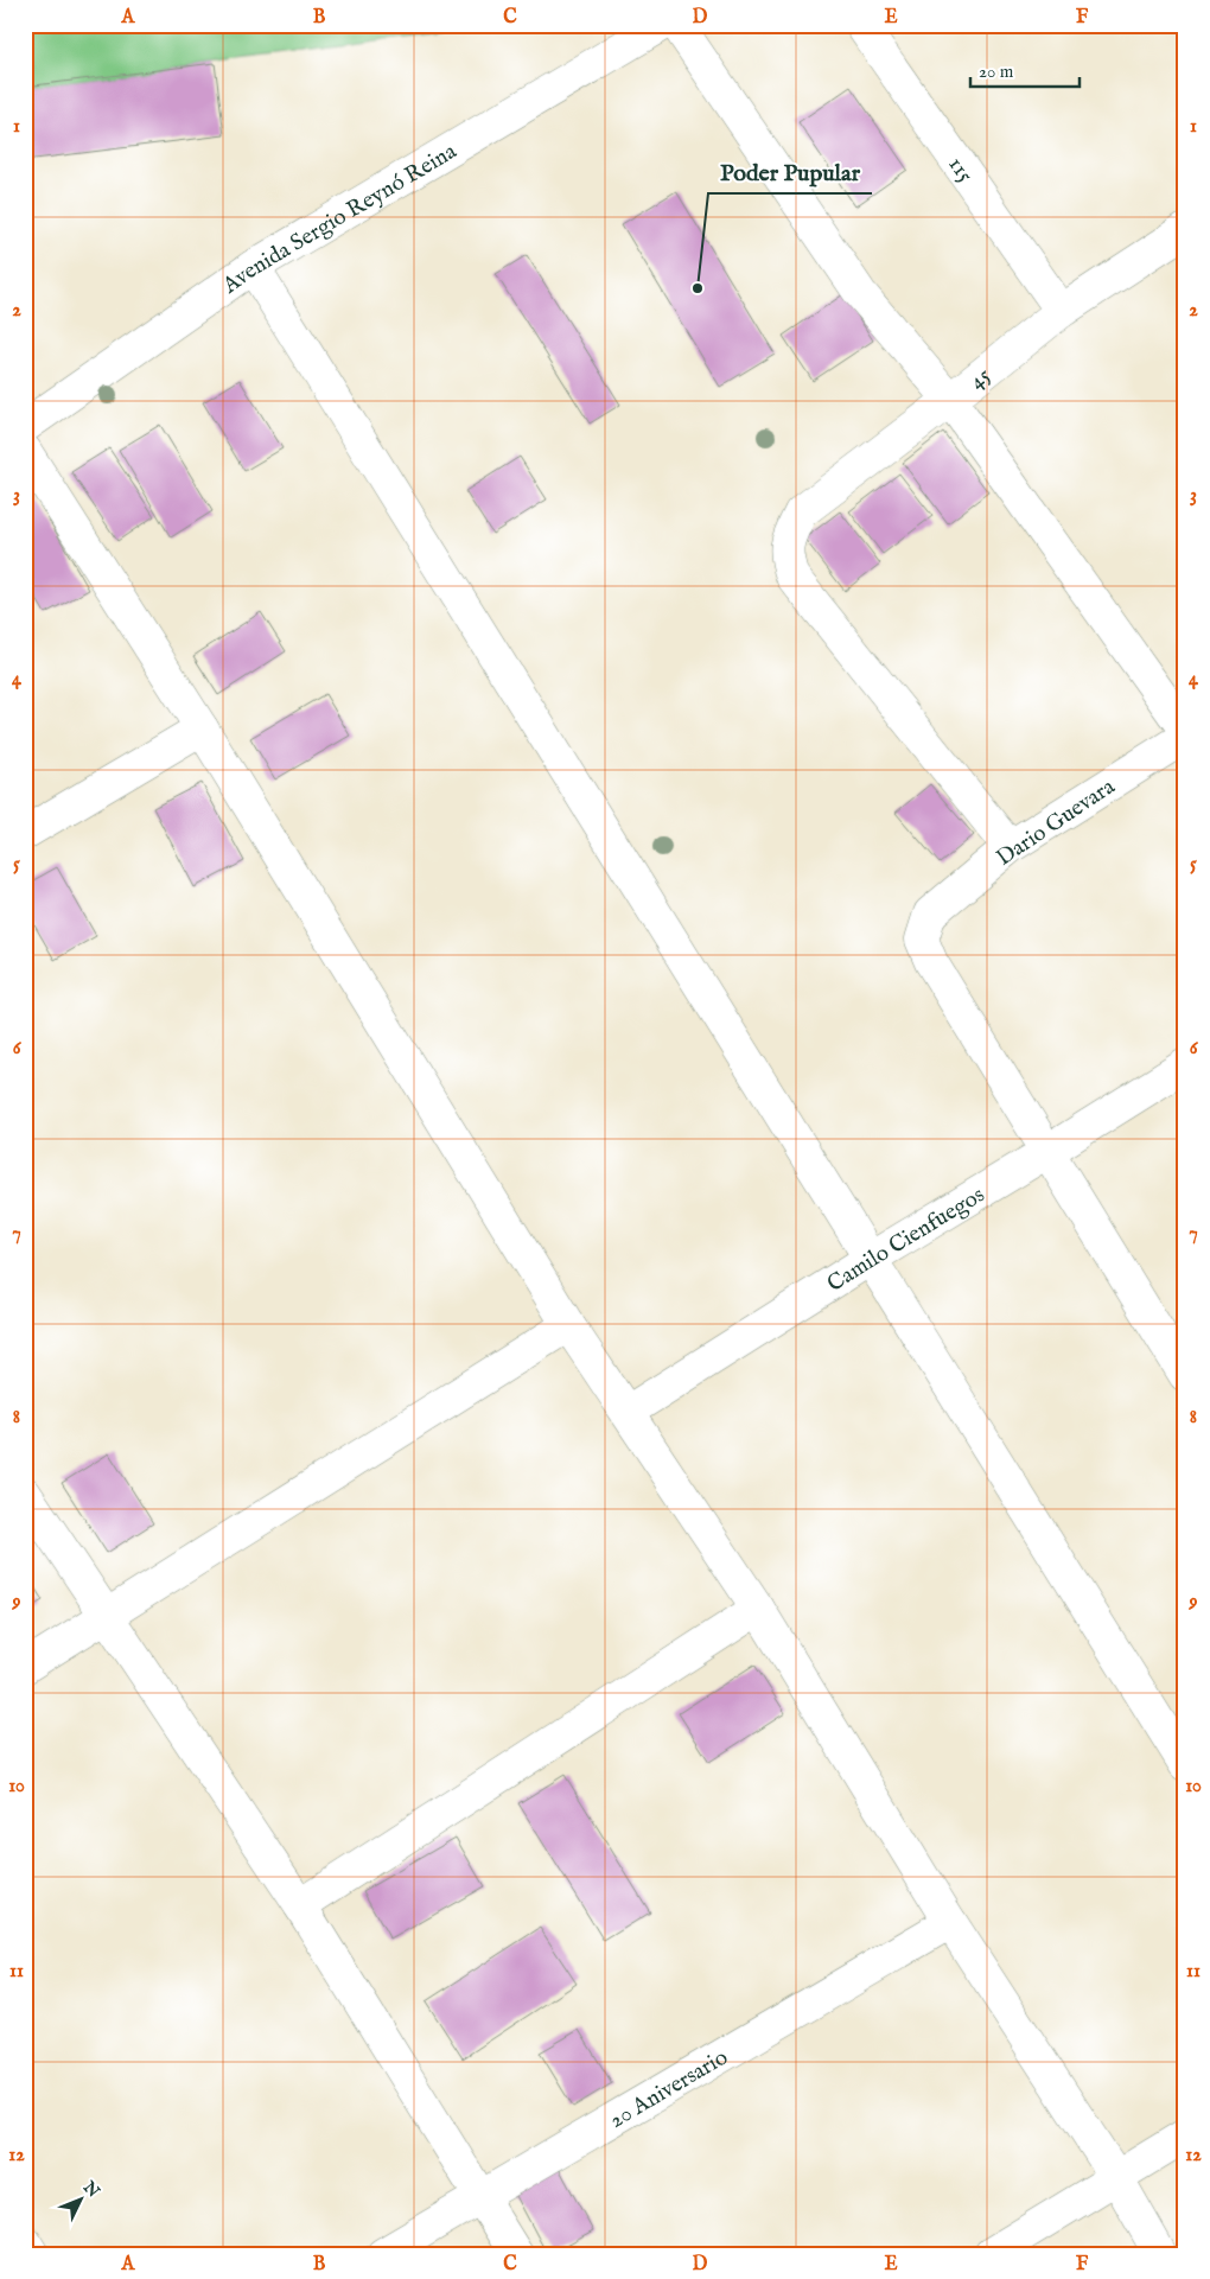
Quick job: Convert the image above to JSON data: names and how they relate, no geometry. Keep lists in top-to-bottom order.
{
  "streets": {
    "street": [
      "115",
      "Avenida Sergio Reynó Reina",
      "45",
      "Dario Guevara",
      "Camilo Cienfuegos",
      "20 Aniversario"
    ]
  },
  "crossings": [
    ["115", "45"],
    ["45", "Dario Guevara"],
    ["Dario Guevara", "Camilo Cienfuegos"]
  ],
  "places": ["Poder Pupular"],
  "scale_bar": "20 m",
  "north": "top right",
  "grid": {
    "columns": [
      "A",
      "B",
      "C",
      "D",
      "E",
      "F"
    ],
    "rows": [
      "1",
      "2",
      "3",
      "4",
      "5",
      "6",
      "7",
      "8",
      "9",
      "10",
      "11",
      "12"
    ]
  }
}
